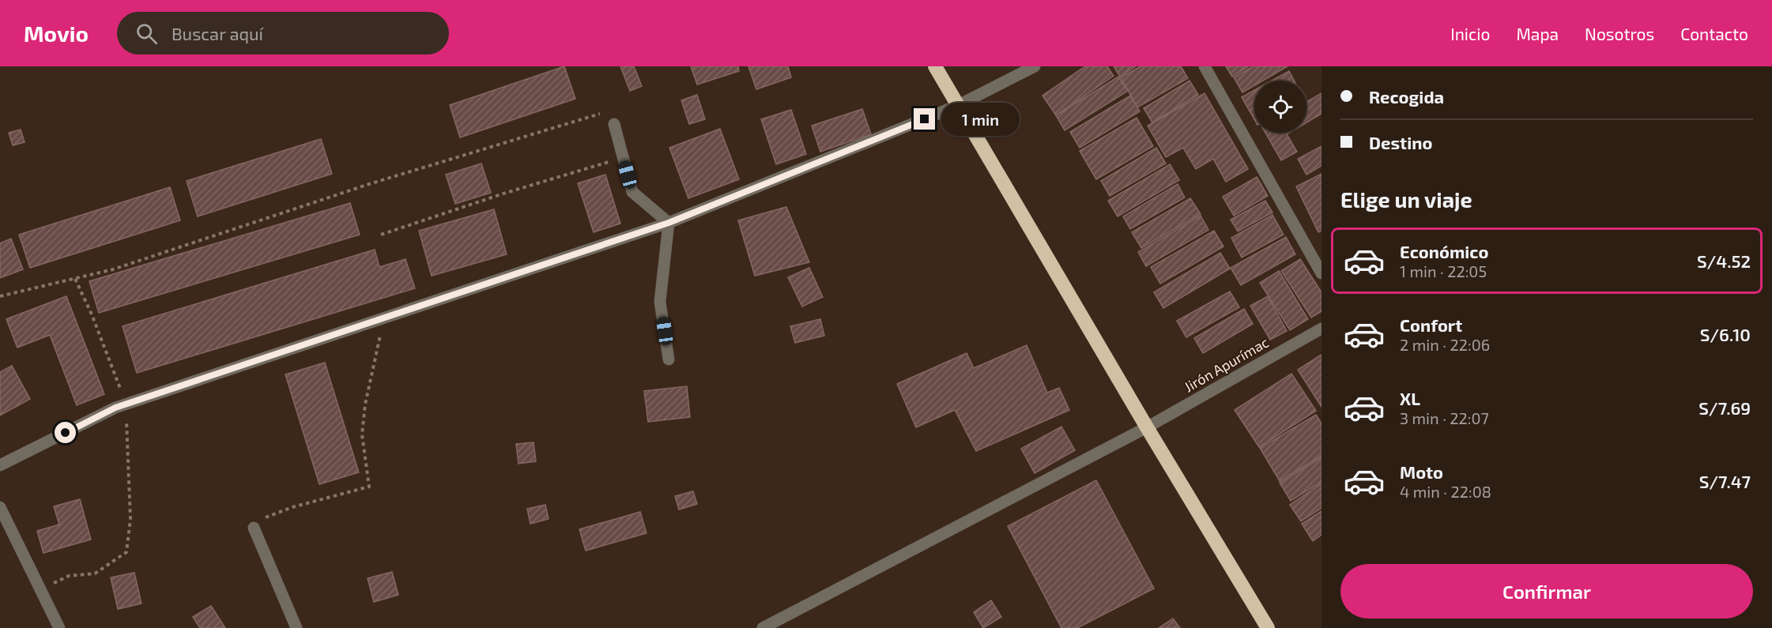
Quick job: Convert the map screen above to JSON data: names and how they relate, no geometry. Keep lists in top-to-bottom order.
{
  "streets": {
    "street": ["Jirón Apurímac"]
  },
  "page": {
    "header": "Movio",
    "search": "Buscar aquí",
    "nav": [
      "Inicio",
      "Mapa",
      "Nosotros",
      "Contacto"
    ],
    "banner": ["Recogida", "Destino"],
    "bubble": "1 min",
    "heading": "Elige un viaje",
    "list": [
      {
        "name": "Económico",
        "note": "1 min · 22:05",
        "value": "S/4.52"
      },
      {
        "name": "Confort",
        "note": "2 min · 22:06",
        "value": "S/6.10"
      },
      {
        "name": "XL",
        "note": "3 min · 22:07",
        "value": "S/7.69"
      },
      {
        "name": "Moto",
        "note": "4 min · 22:08",
        "value": "S/7.47"
      }
    ],
    "buttons": "Confirmar"
  }
}
